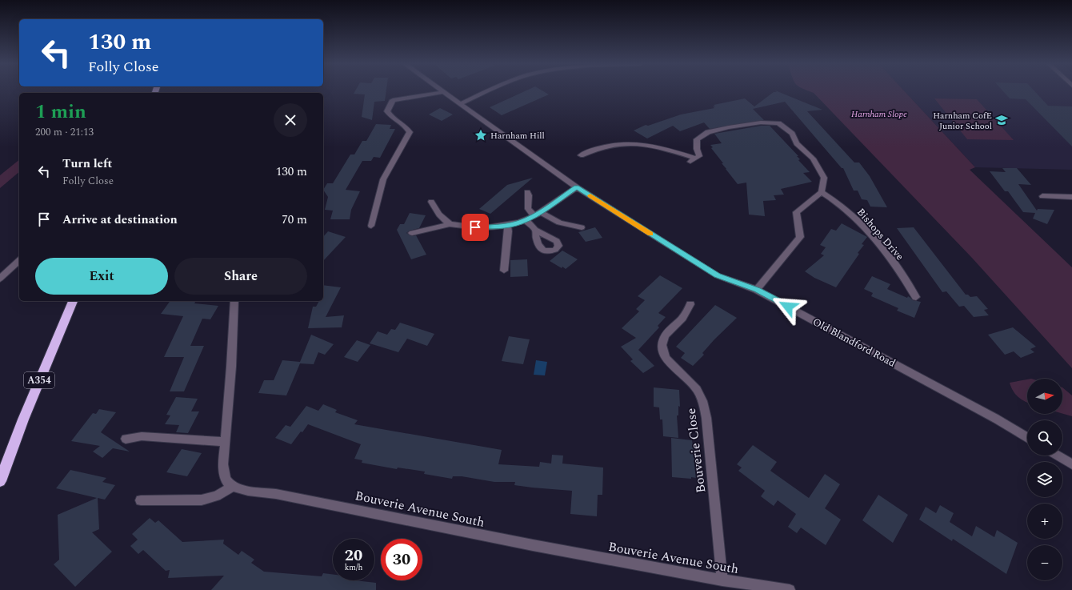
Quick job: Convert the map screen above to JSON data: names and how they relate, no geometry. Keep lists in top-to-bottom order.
{
  "streets": {
    "highway": ["A354"],
    "street": [
      "Bishops Drive",
      "Old Blandford Road",
      "Bouverie Close",
      "Bouverie Avenue South"
    ]
  },
  "crossings": [
    ["Bouverie Close", "Bouverie Avenue South"]
  ],
  "parks": ["Harnham Slope"],
  "places": {
    "school or university": ["Harnham CofE Junior School"],
    "place": ["Harnham Hill"]
  },
  "north": "right",
  "page": {
    "turn": ["130 m", "Folly Close"],
    "heading": ["1 min", "200 m · 21:13"],
    "list": [
      {
        "name": "Turn left",
        "note": "Folly Close",
        "value": "130 m"
      },
      {
        "name": "Arrive at destination",
        "value": "70 m"
      }
    ],
    "buttons": ["Exit", "Share"],
    "map_buttons": ["+", "−"],
    "speed": "20 km/h",
    "limit": "30"
  }
}
